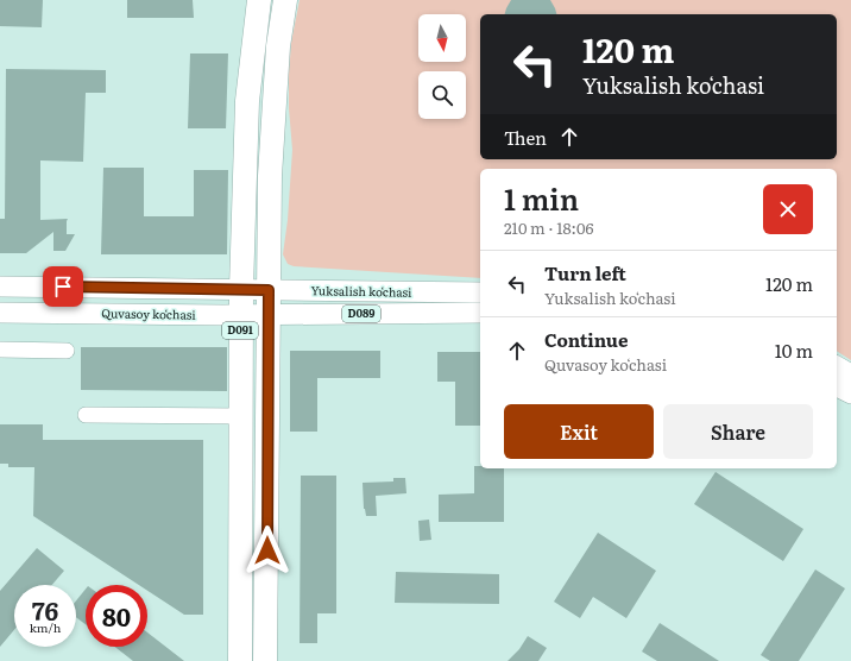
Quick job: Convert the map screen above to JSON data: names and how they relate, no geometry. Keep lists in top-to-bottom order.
{
  "streets": {
    "highway": ["D091"],
    "main road": ["Yuksalish koʻchasi", "Quvasoy koʻchasi", "D089"]
  },
  "crossings": [
    ["Yuksalish koʻchasi", "Quvasoy koʻchasi"],
    ["Yuksalish koʻchasi", "D089"],
    ["Yuksalish koʻchasi", "D091"],
    ["Quvasoy koʻchasi", "D091"],
    ["D089", "D091"]
  ],
  "north": "bottom",
  "page": {
    "turn": ["120 m", "Yuksalish koʻchasi"],
    "then": "Then",
    "heading": ["1 min", "210 m · 18:06"],
    "list": [
      {
        "name": "Turn left",
        "note": "Yuksalish koʻchasi",
        "value": "120 m"
      },
      {
        "name": "Continue",
        "note": "Quvasoy koʻchasi",
        "value": "10 m"
      }
    ],
    "buttons": ["Exit", "Share"],
    "speed": "76 km/h",
    "limit": "80"
  }
}
